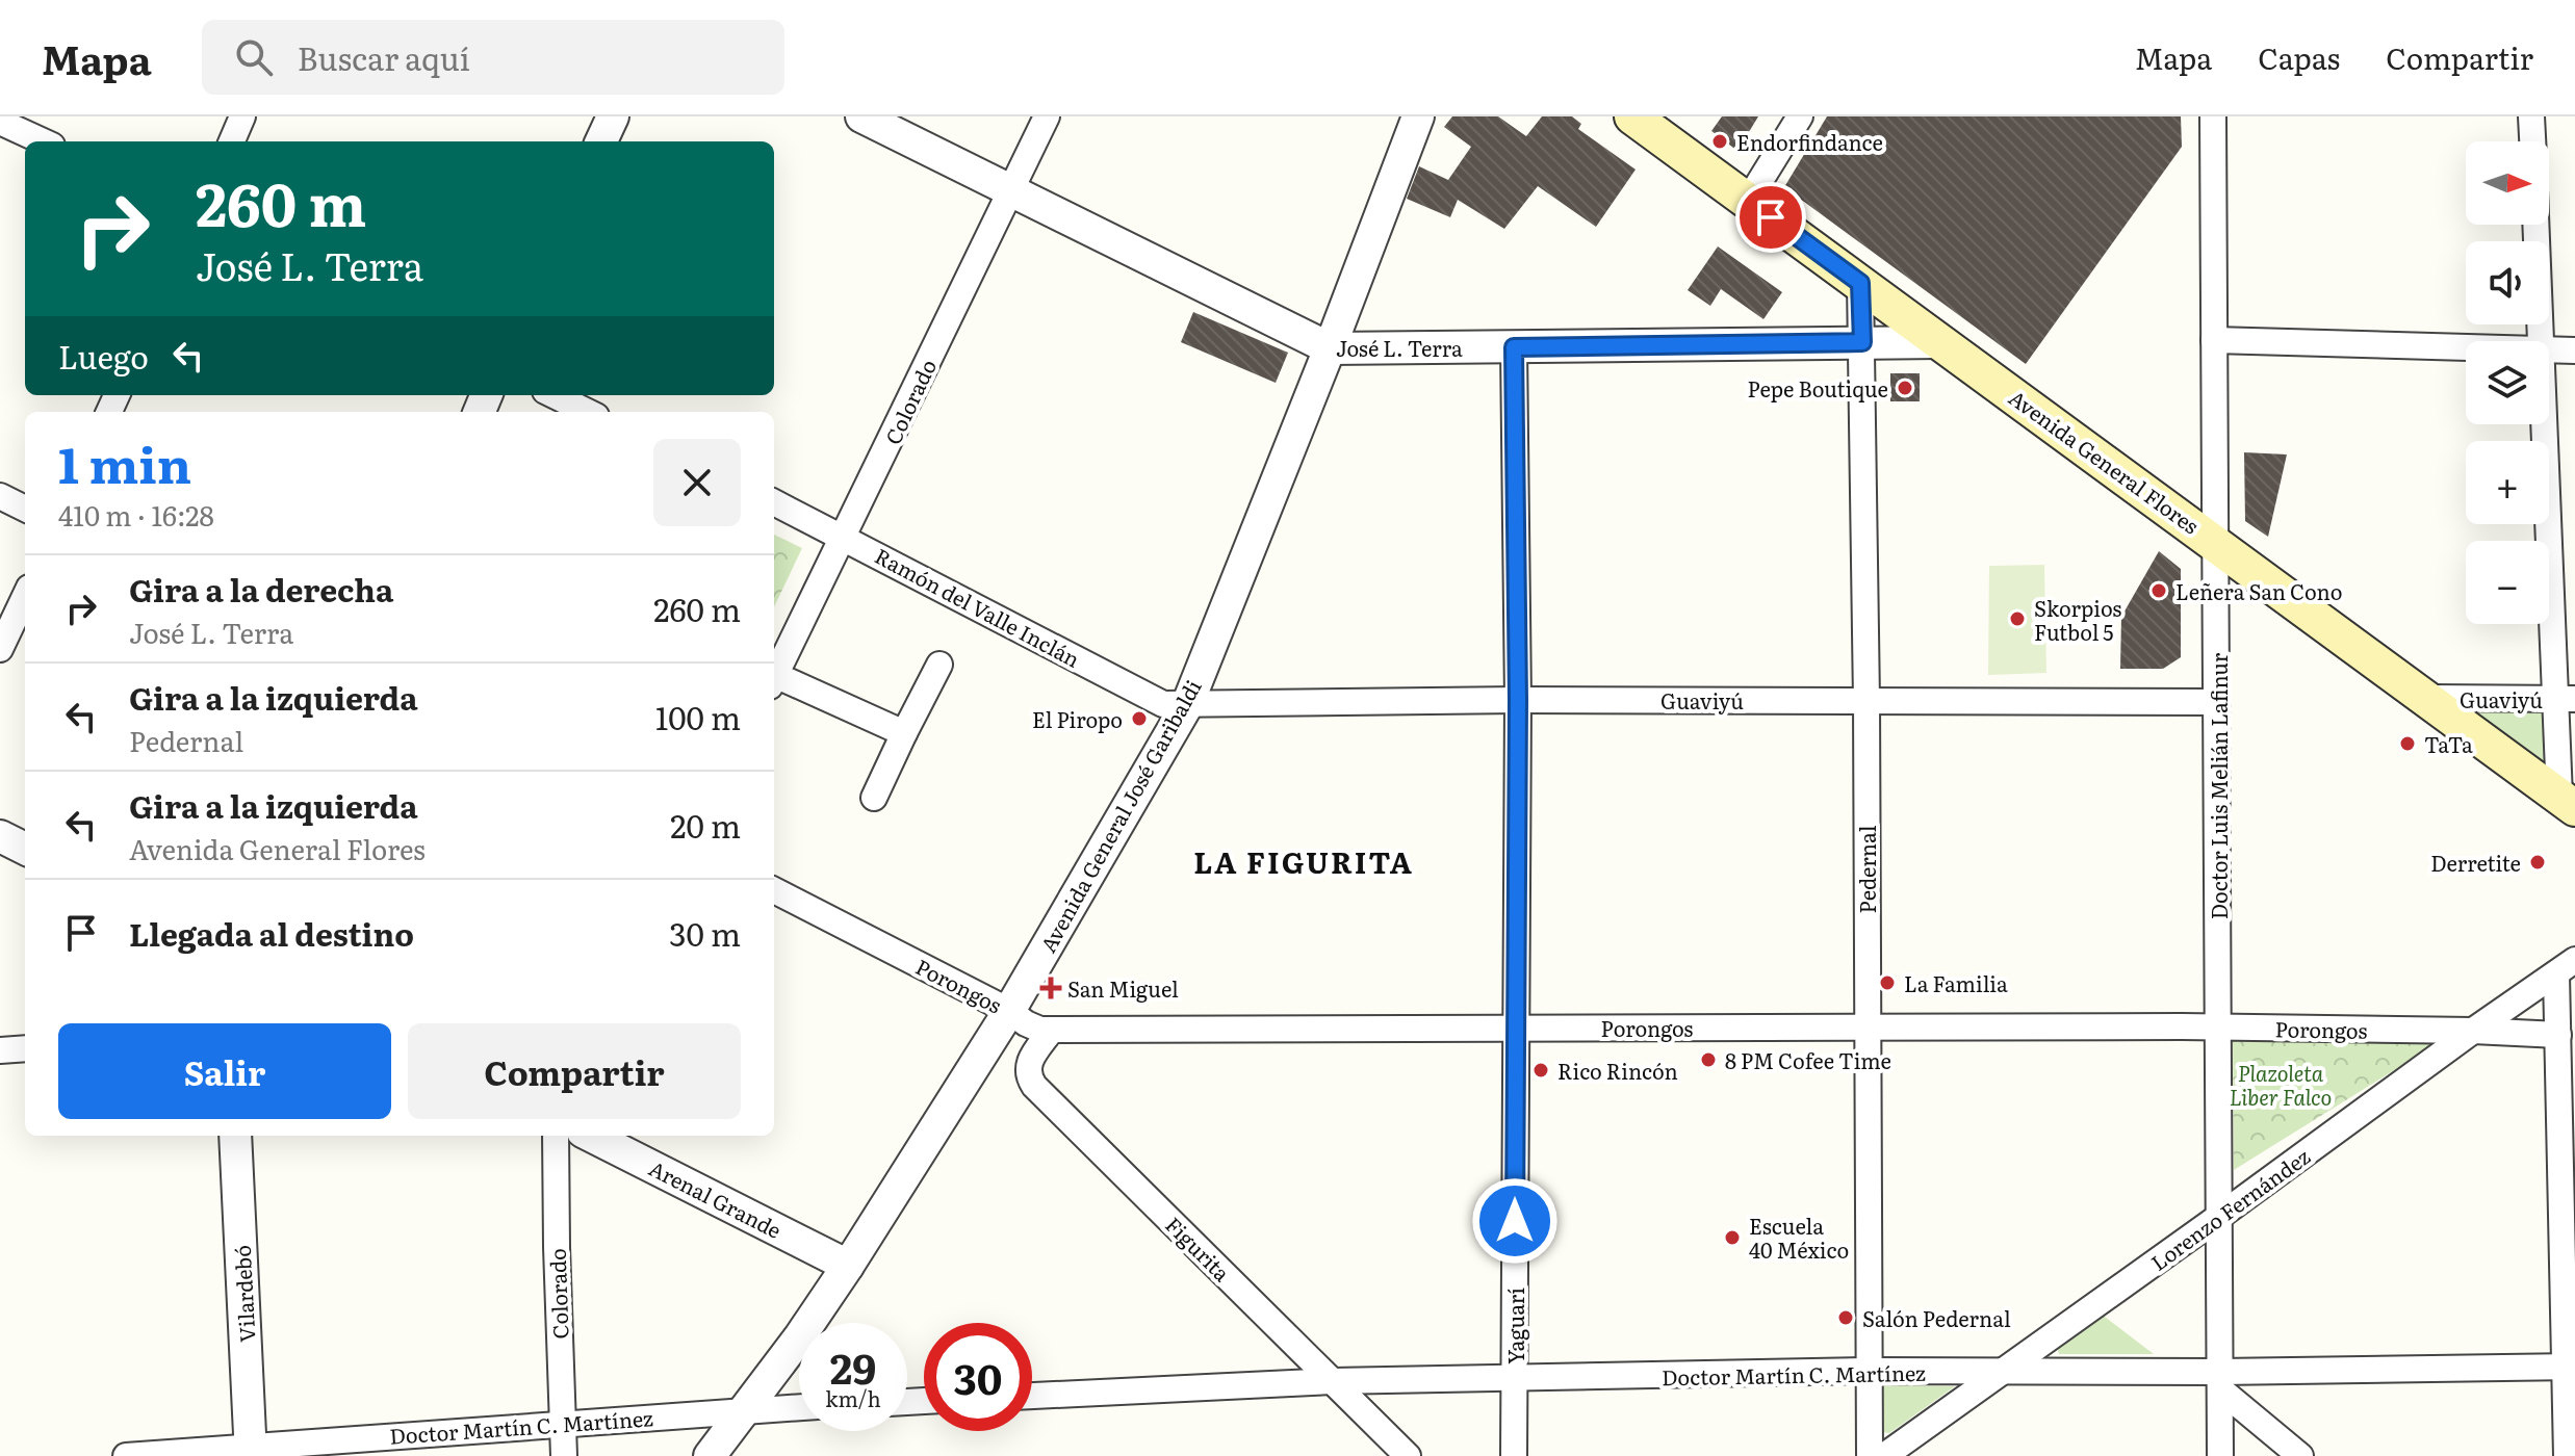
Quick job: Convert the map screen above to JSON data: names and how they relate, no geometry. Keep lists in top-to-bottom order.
{
  "streets": {
    "main road": ["Avenida General Flores"],
    "street": [
      "José L. Terra",
      "Colorado",
      "Ramón del Valle Inclán",
      "Guaviyú",
      "Doctor Luis Melián Lafinur",
      "Avenida General José Garibaldi",
      "Pedernal",
      "Porongos",
      "Arenal Grande",
      "Lorenzo Fernández",
      "Figurita",
      "Vilardebó",
      "Yaguarí",
      "Doctor Martín C. Martínez"
    ]
  },
  "crossings": [
    ["José L. Terra", "Colorado"],
    ["José L. Terra", "Avenida General Flores"],
    ["José L. Terra", "Avenida General José Garibaldi"],
    ["José L. Terra", "Pedernal"],
    ["José L. Terra", "Yaguarí"],
    ["Colorado", "Ramón del Valle Inclán"],
    ["Colorado", "Doctor Martín C. Martínez"],
    ["Avenida General Flores", "Guaviyú"],
    ["Avenida General Flores", "Doctor Luis Melián Lafinur"],
    ["Avenida General Flores", "Pedernal"],
    ["Ramón del Valle Inclán", "Guaviyú"],
    ["Ramón del Valle Inclán", "Avenida General José Garibaldi"],
    ["Guaviyú", "Doctor Luis Melián Lafinur"],
    ["Guaviyú", "Avenida General José Garibaldi"],
    ["Guaviyú", "Pedernal"],
    ["Guaviyú", "Yaguarí"],
    ["Doctor Luis Melián Lafinur", "Porongos"],
    ["Doctor Luis Melián Lafinur", "Lorenzo Fernández"],
    ["Doctor Luis Melián Lafinur", "Doctor Martín C. Martínez"],
    ["Avenida General José Garibaldi", "Porongos"],
    ["Avenida General José Garibaldi", "Arenal Grande"],
    ["Avenida General José Garibaldi", "Doctor Martín C. Martínez"],
    ["Pedernal", "Porongos"],
    ["Pedernal", "Doctor Martín C. Martínez"],
    ["Porongos", "Lorenzo Fernández"],
    ["Porongos", "Figurita"],
    ["Porongos", "Yaguarí"],
    ["Lorenzo Fernández", "Doctor Martín C. Martínez"],
    ["Figurita", "Doctor Martín C. Martínez"],
    ["Vilardebó", "Doctor Martín C. Martínez"],
    ["Yaguarí", "Doctor Martín C. Martínez"]
  ],
  "districts": ["LA FIGURITA"],
  "parks": ["Plazoleta Liber Falco"],
  "places": {
    "other": [
      "Endorfindance",
      "Pepe Boutique",
      "Leñera San Cono",
      "Skorpios Futbol 5",
      "El Piropo",
      "TaTa",
      "Derretite",
      "La Familia",
      "8 PM Cofee Time",
      "Rico Rincón",
      "Escuela 40 México",
      "Salón Pedernal"
    ],
    "health": ["San Miguel"]
  },
  "north": "right",
  "page": {
    "header": "Mapa",
    "search": "Buscar aquí",
    "nav": ["Mapa", "Capas", "Compartir"],
    "map_buttons": ["+", "−"],
    "turn": ["260 m", "José L. Terra"],
    "then": "Luego",
    "heading": ["1 min", "410 m · 16:28"],
    "list": [
      {
        "name": "Gira a la derecha",
        "note": "José L. Terra",
        "value": "260 m"
      },
      {
        "name": "Gira a la izquierda",
        "note": "Pedernal",
        "value": "100 m"
      },
      {
        "name": "Gira a la izquierda",
        "note": "Avenida General Flores",
        "value": "20 m"
      },
      {
        "name": "Llegada al destino",
        "value": "30 m"
      }
    ],
    "buttons": ["Salir", "Compartir"],
    "speed": "29 km/h",
    "limit": "30"
  }
}
